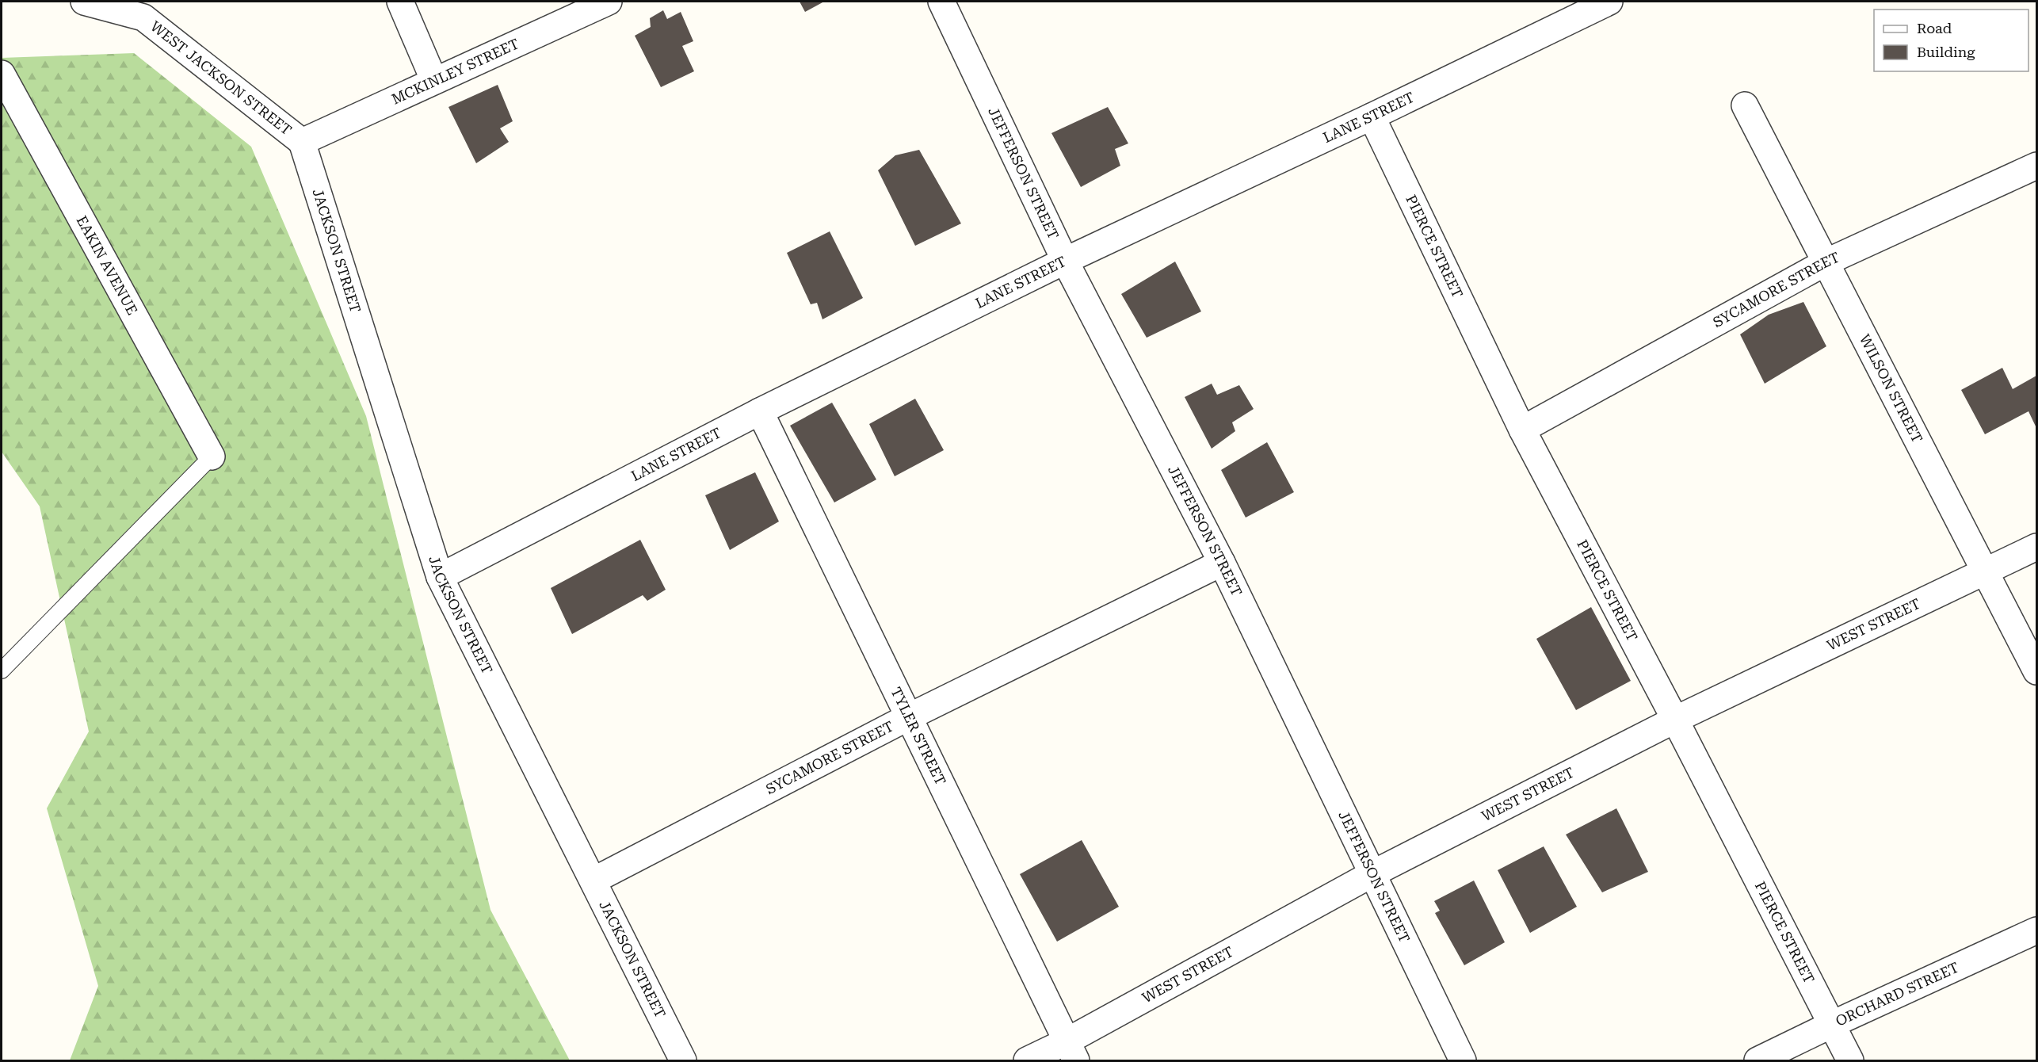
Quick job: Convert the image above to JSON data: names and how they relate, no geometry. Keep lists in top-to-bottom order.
{
  "streets": {
    "street": [
      "MCKINLEY STREET",
      "WEST JACKSON STREET",
      "LANE STREET",
      "JEFFERSON STREET",
      "PIERCE STREET",
      "JACKSON STREET",
      "EAKIN AVENUE",
      "SYCAMORE STREET",
      "WILSON STREET",
      "WEST STREET",
      "TYLER STREET",
      "ORCHARD STREET"
    ]
  },
  "crossings": [
    ["MCKINLEY STREET", "WEST JACKSON STREET"],
    ["MCKINLEY STREET", "JACKSON STREET"],
    ["WEST JACKSON STREET", "JACKSON STREET"],
    ["LANE STREET", "JEFFERSON STREET"],
    ["LANE STREET", "PIERCE STREET"],
    ["LANE STREET", "JACKSON STREET"],
    ["LANE STREET", "TYLER STREET"],
    ["JEFFERSON STREET", "SYCAMORE STREET"],
    ["JEFFERSON STREET", "WEST STREET"],
    ["PIERCE STREET", "SYCAMORE STREET"],
    ["PIERCE STREET", "WEST STREET"],
    ["PIERCE STREET", "ORCHARD STREET"],
    ["JACKSON STREET", "SYCAMORE STREET"],
    ["SYCAMORE STREET", "WILSON STREET"],
    ["SYCAMORE STREET", "TYLER STREET"],
    ["WILSON STREET", "WEST STREET"],
    ["WEST STREET", "TYLER STREET"]
  ],
  "legend": ["Road", "Building"]
}
